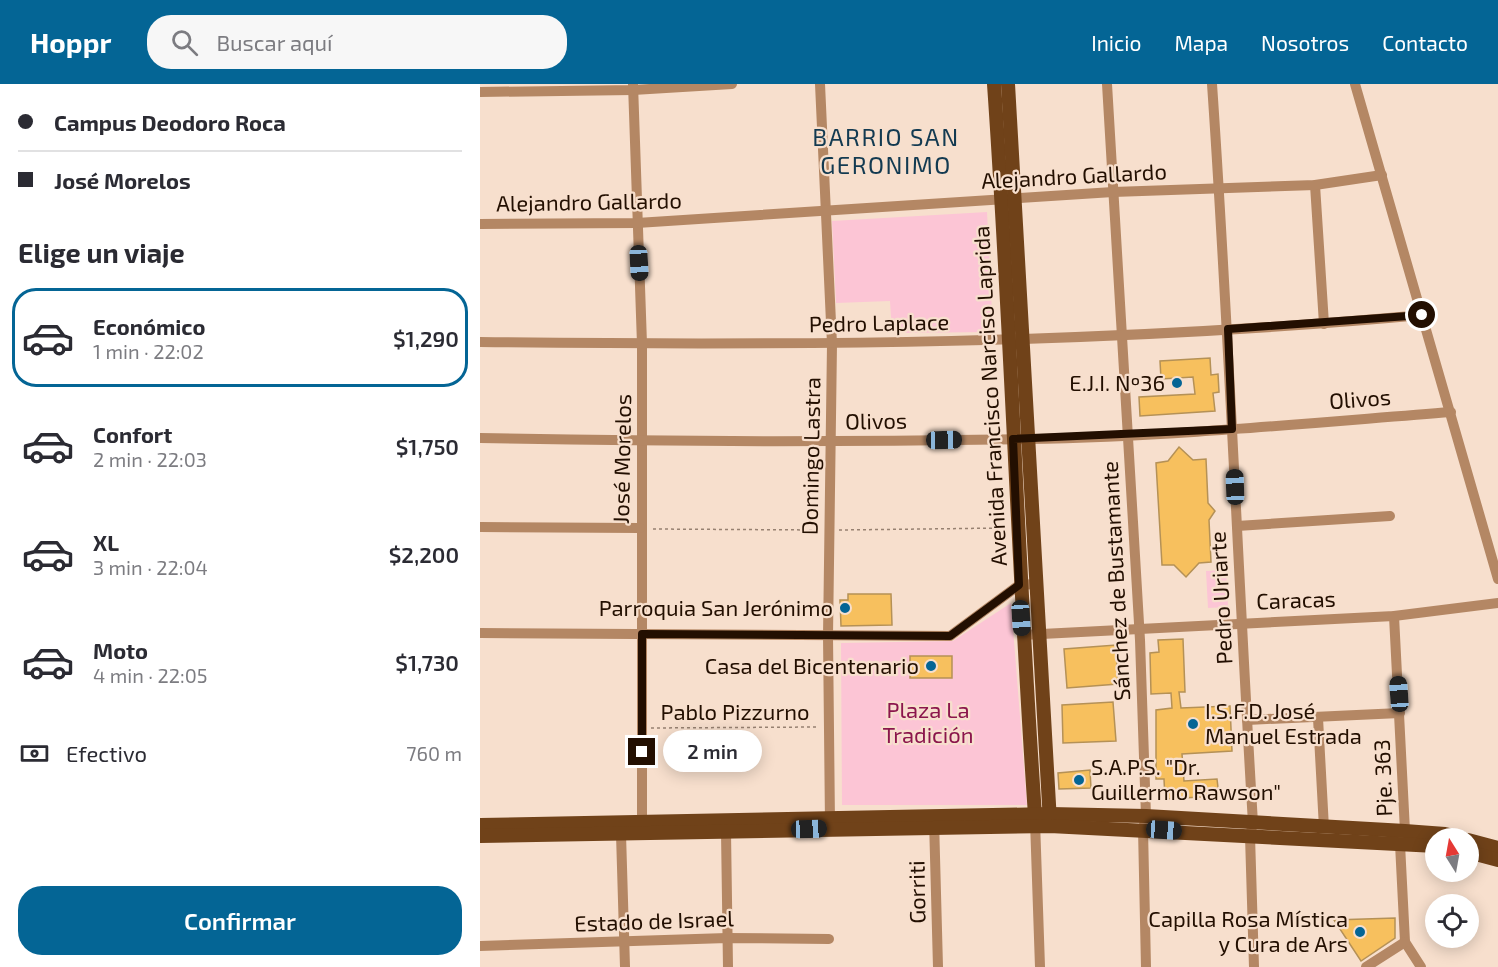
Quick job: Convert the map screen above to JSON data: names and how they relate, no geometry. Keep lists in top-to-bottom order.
{
  "streets": {
    "main road": ["Avenida Francisco Narciso Laprida"],
    "street": [
      "Alejandro Gallardo",
      "Pedro Laplace",
      "Olivos",
      "Domingo Lastra",
      "José Morelos",
      "Sánchez de Bustamante",
      "Pedro Uriarte",
      "Caracas",
      "Pje. 363",
      "Gorriti",
      "Estado de Israel"
    ],
    "path": ["Pablo Pizzurno"]
  },
  "crossings": [
    ["Alejandro Gallardo", "Avenida Francisco Narciso Laprida"],
    ["Alejandro Gallardo", "Domingo Lastra"],
    ["Alejandro Gallardo", "José Morelos"],
    ["Alejandro Gallardo", "Sánchez de Bustamante"],
    ["Alejandro Gallardo", "Pedro Uriarte"],
    ["Pedro Laplace", "Avenida Francisco Narciso Laprida"],
    ["Pedro Laplace", "Domingo Lastra"],
    ["Pedro Laplace", "José Morelos"],
    ["Pedro Laplace", "Sánchez de Bustamante"],
    ["Pedro Laplace", "Pedro Uriarte"],
    ["Avenida Francisco Narciso Laprida", "Olivos"],
    ["Avenida Francisco Narciso Laprida", "Caracas"],
    ["Olivos", "Domingo Lastra"],
    ["Olivos", "José Morelos"],
    ["Olivos", "Sánchez de Bustamante"],
    ["Olivos", "Pedro Uriarte"],
    ["Domingo Lastra", "Pablo Pizzurno"],
    ["José Morelos", "Pablo Pizzurno"],
    ["Sánchez de Bustamante", "Caracas"],
    ["Pedro Uriarte", "Caracas"],
    ["Caracas", "Pje. 363"]
  ],
  "districts": ["BARRIO SAN GERONIMO"],
  "parks": ["Plaza La Tradición"],
  "places": [
    "E.J.I. Nº36",
    "Parroquia San Jerónimo",
    "Casa del Bicentenario",
    "I.S.F.D. José Manuel Estrada",
    "S.A.P.S. \"Dr. Guillermo Rawson\"",
    "Capilla Rosa Mística y Cura de Ars"
  ],
  "north": "top",
  "page": {
    "header": "Hoppr",
    "search": "Buscar aquí",
    "nav": [
      "Inicio",
      "Mapa",
      "Nosotros",
      "Contacto"
    ],
    "banner": ["Campus Deodoro Roca", "José Morelos"],
    "heading": "Elige un viaje",
    "list": [
      {
        "name": "Económico",
        "note": "1 min · 22:02",
        "value": "$1,290"
      },
      {
        "name": "Confort",
        "note": "2 min · 22:03",
        "value": "$1,750"
      },
      {
        "name": "XL",
        "note": "3 min · 22:04",
        "value": "$2,200"
      },
      {
        "name": "Moto",
        "note": "4 min · 22:05",
        "value": "$1,730"
      }
    ],
    "pay": ["Efectivo", "760 m"],
    "bubble": "2 min",
    "buttons": "Confirmar"
  }
}
